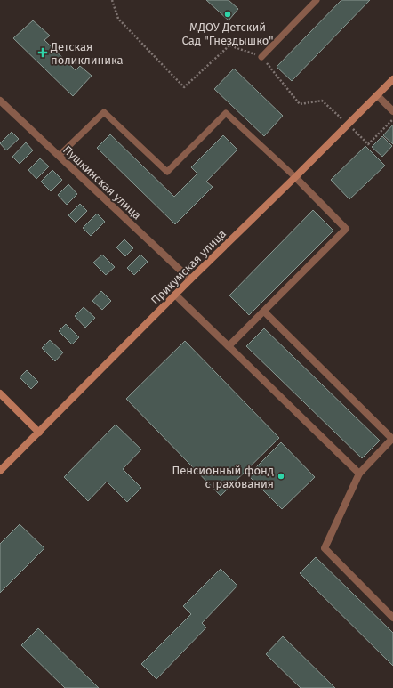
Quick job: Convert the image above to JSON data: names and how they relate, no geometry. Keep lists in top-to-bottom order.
{
  "streets": {
    "main road": ["Прикумская улица"],
    "street": ["Пушкинская улица"]
  },
  "crossings": [
    ["Пушкинская улица", "Прикумская улица"]
  ],
  "places": {
    "other": ["МДОУ Детский Сад \"Гнездышко\"", "Пенсионный фонд страхования"],
    "health": ["Детская поликлиника"]
  }
}
